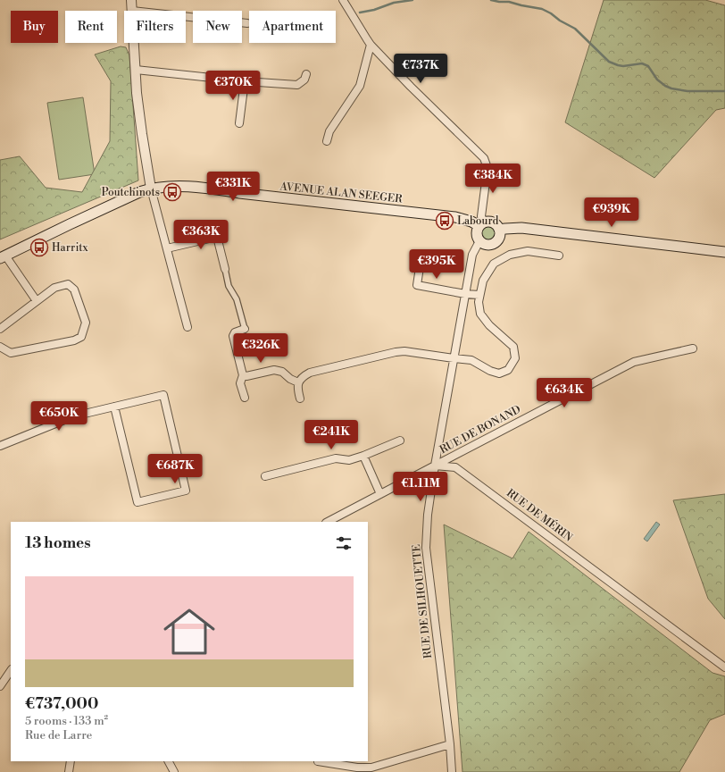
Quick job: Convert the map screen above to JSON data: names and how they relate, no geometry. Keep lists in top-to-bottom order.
{
  "streets": {
    "main road": ["AVENUE ALAN SEEGER"],
    "street": ["RUE DE BONAND", "RUE DE MÉRIN", "RUE DE SILHOUETTE"]
  },
  "crossings": [
    ["AVENUE ALAN SEEGER", "RUE DE SILHOUETTE"],
    ["RUE DE BONAND", "RUE DE MÉRIN"],
    ["RUE DE BONAND", "RUE DE SILHOUETTE"],
    ["RUE DE MÉRIN", "RUE DE SILHOUETTE"]
  ],
  "places": {
    "bus stop": ["Poutchinots", "Labourd", "Harritx"]
  },
  "page": {
    "chip": [
      "Buy",
      "Rent",
      "Filters",
      "New",
      "Apartment"
    ],
    "price": [
      "€737K",
      "€370K",
      "€384K",
      "€331K",
      "€939K",
      "€363K",
      "€395K",
      "€326K",
      "€634K",
      "€650K",
      "€241K",
      "€687K",
      "€1.11M"
    ],
    "heading": "13 homes",
    "list": [
      {
        "name": "€737,000",
        "note": "5 rooms · 133 m² · Rue de Larre"
      }
    ]
  }
}
